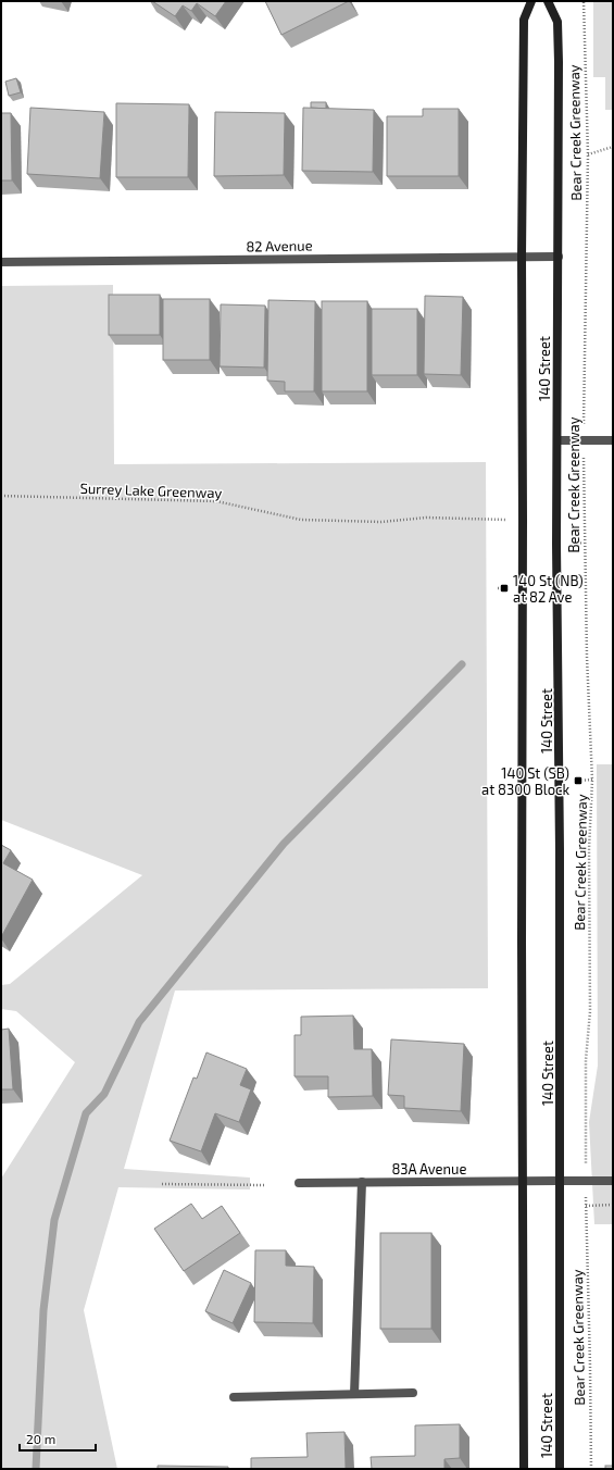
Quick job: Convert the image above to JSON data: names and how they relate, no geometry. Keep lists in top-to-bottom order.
{
  "streets": {
    "main road": ["140 Street"],
    "street": ["82 Avenue", "83A Avenue"],
    "path": ["Bear Creek Greenway", "Surrey Lake Greenway"]
  },
  "crossings": [
    ["82 Avenue", "140 Street"],
    ["140 Street", "83A Avenue"]
  ],
  "places": {
    "transit": ["140 St (NB) at 82 Ave", "140 St (SB) at 8300 Block"]
  },
  "scale_bar": "20 m"
}
